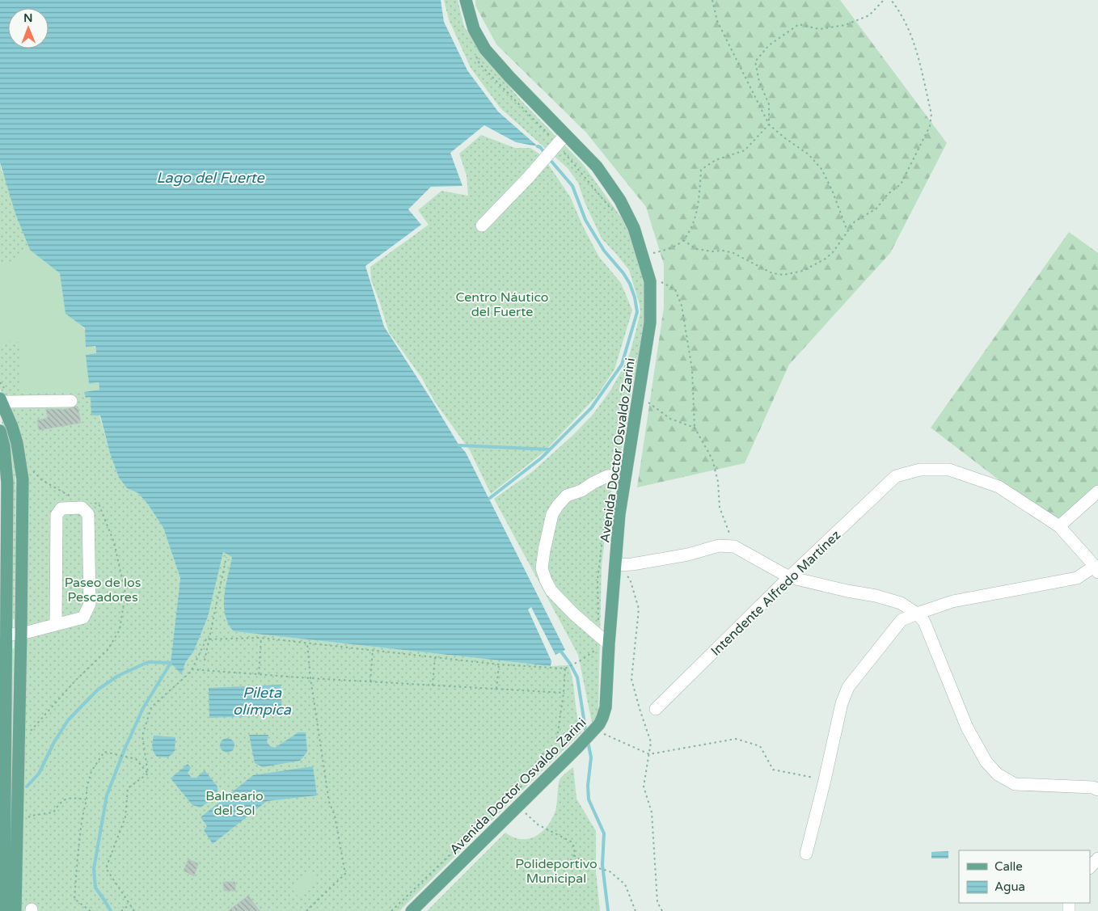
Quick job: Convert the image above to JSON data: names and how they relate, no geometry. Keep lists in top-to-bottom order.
{
  "streets": {
    "main road": ["Avenida Doctor Osvaldo Zarini"],
    "street": ["Intendente Alfredo Martínez"]
  },
  "water": ["Lago del Fuerte", "Pileta olímpica"],
  "parks": [
    "Centro Náutico del Fuerte",
    "Paseo de los Pescadores",
    "Balneario del Sol",
    "Polideportivo Municipal"
  ],
  "legend": ["Calle", "Agua"],
  "north": "top"
}
